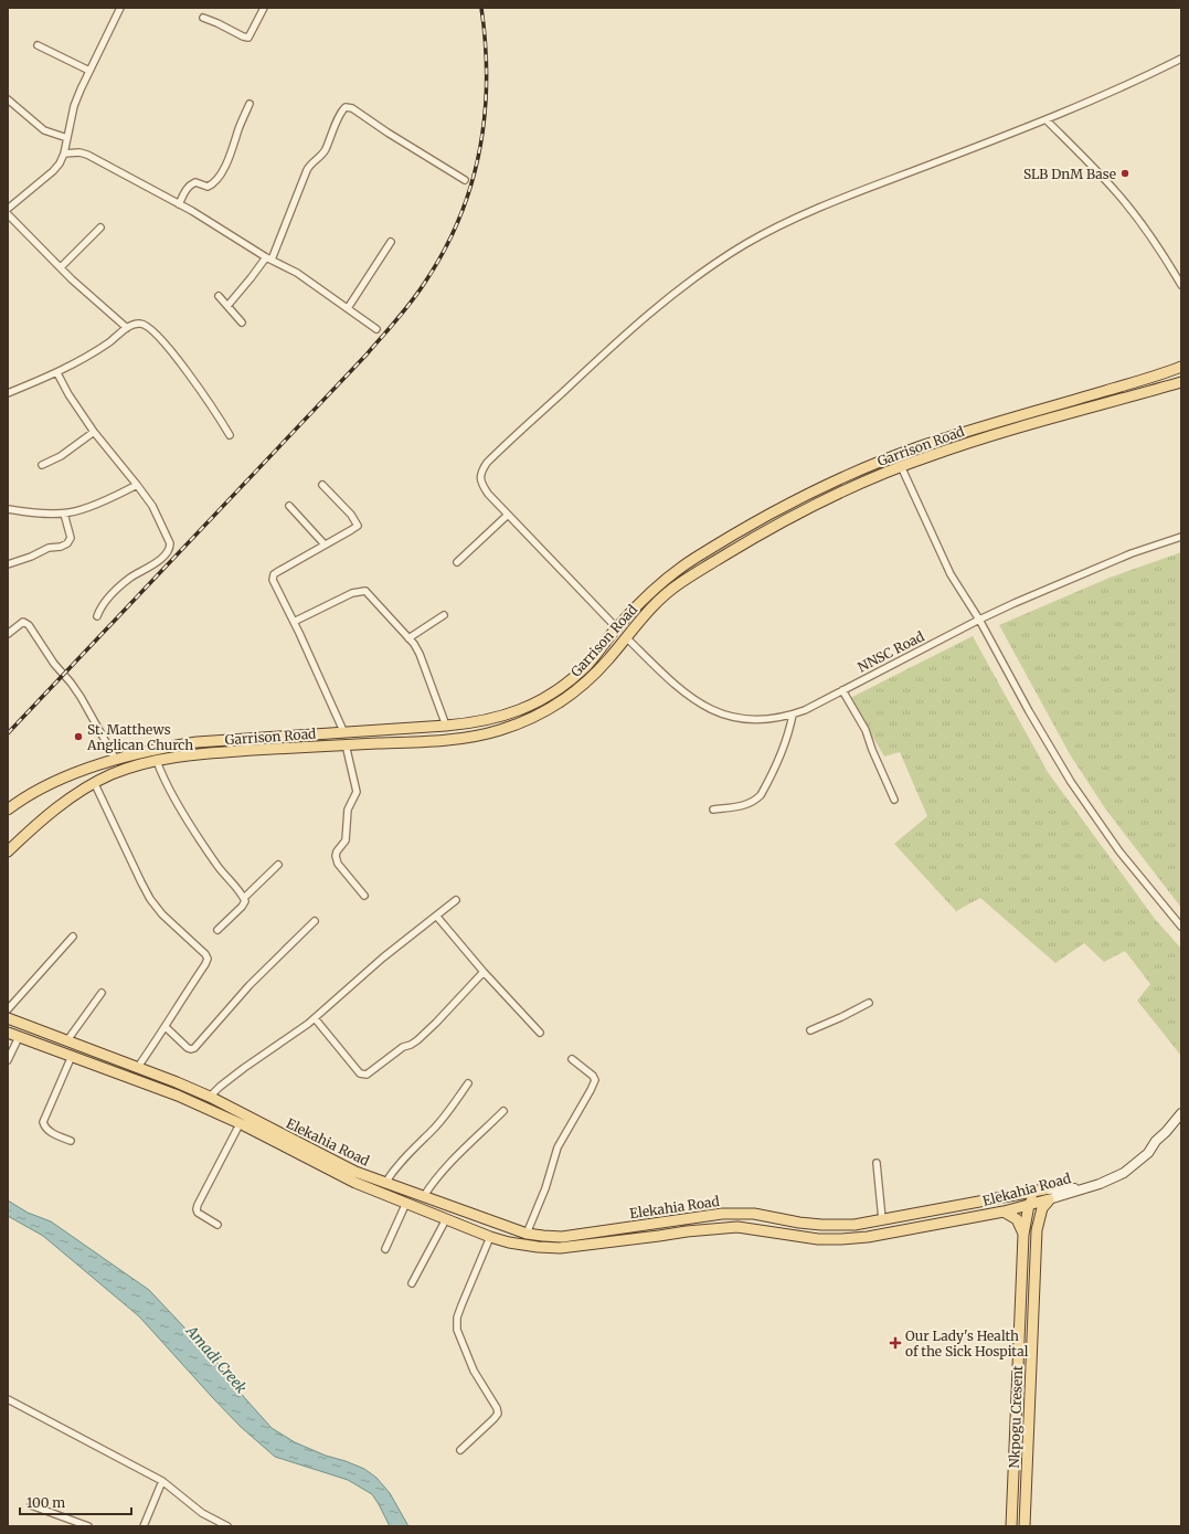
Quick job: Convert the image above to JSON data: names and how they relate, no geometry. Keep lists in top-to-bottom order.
{
  "streets": {
    "main road": ["Garrison Road", "Elekahia Road", "Nkpogu Cresent"],
    "street": ["NNSC Road"]
  },
  "crossings": [
    ["Garrison Road", "NNSC Road"],
    ["Elekahia Road", "Nkpogu Cresent"]
  ],
  "water": ["Amadi Creek"],
  "places": {
    "other": ["SLB DnM Base", "St. Matthews Anglican Church"],
    "health": ["Our Lady's Health of the Sick Hospital"]
  },
  "scale_bar": "100 m"
}
